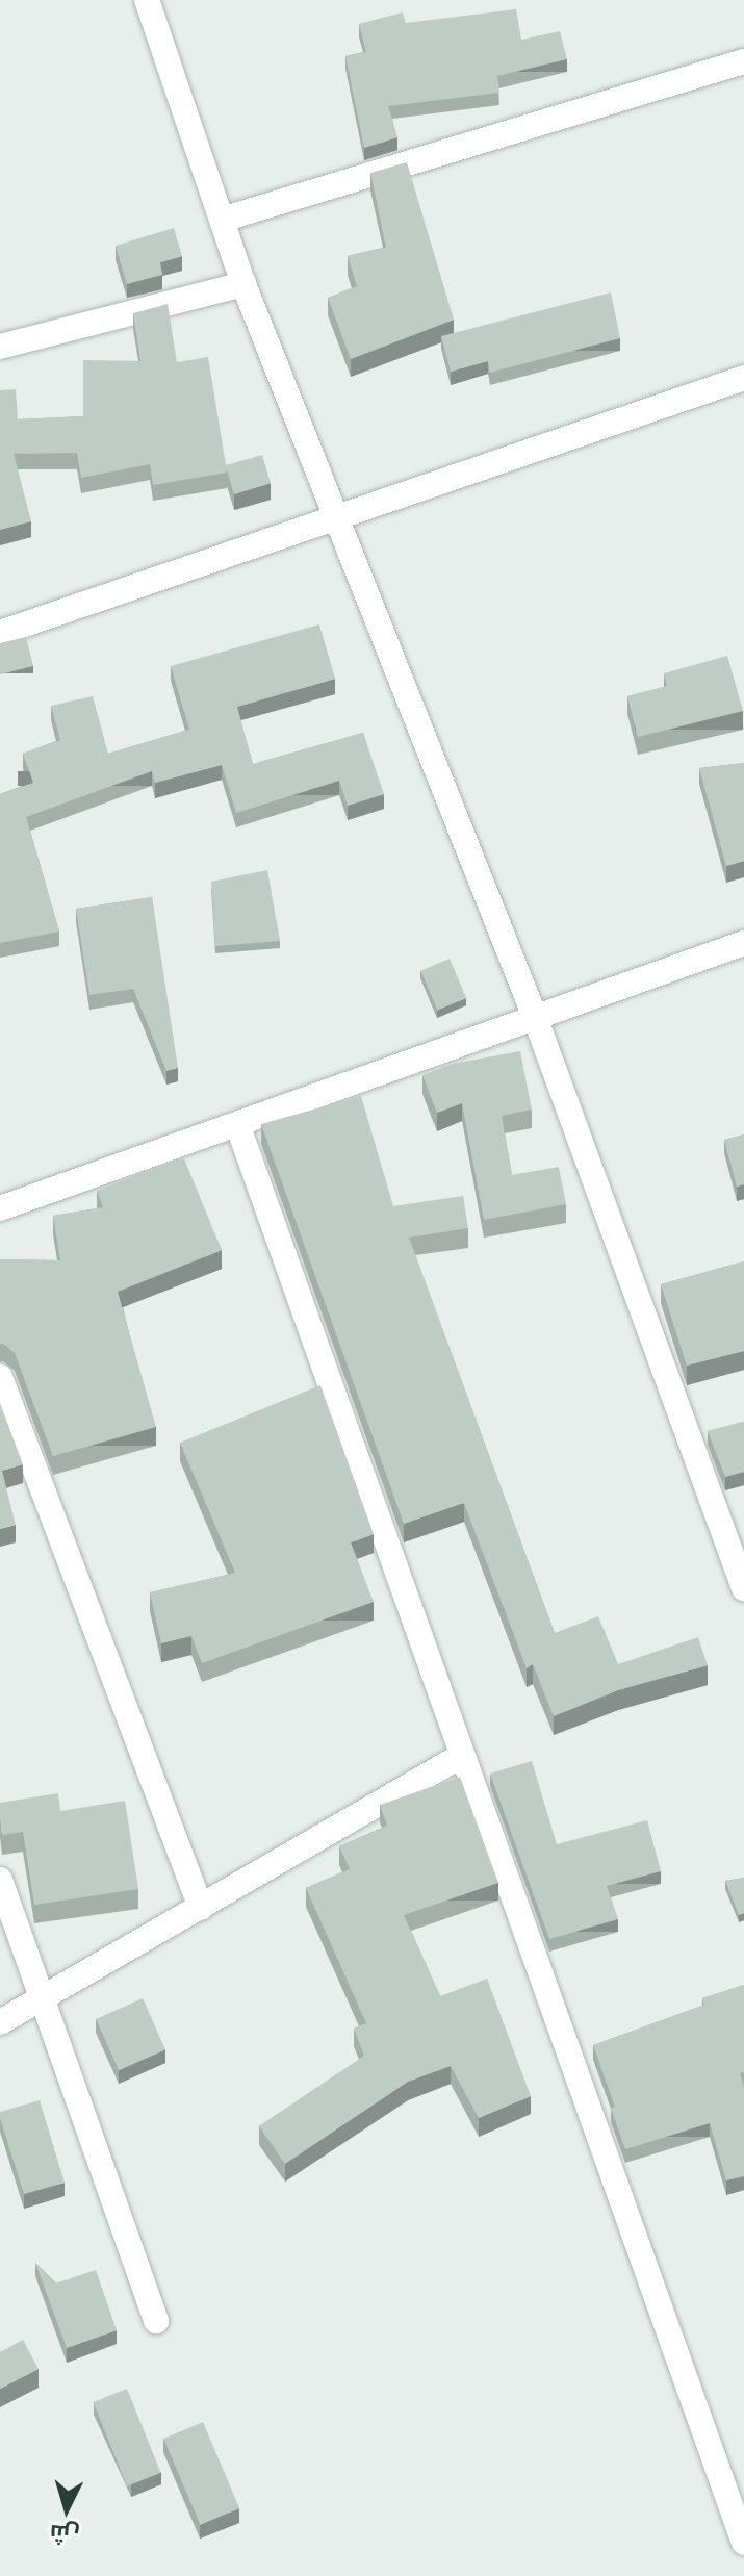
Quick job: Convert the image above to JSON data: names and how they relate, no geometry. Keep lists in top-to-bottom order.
{
  "north": "bottom"
}
